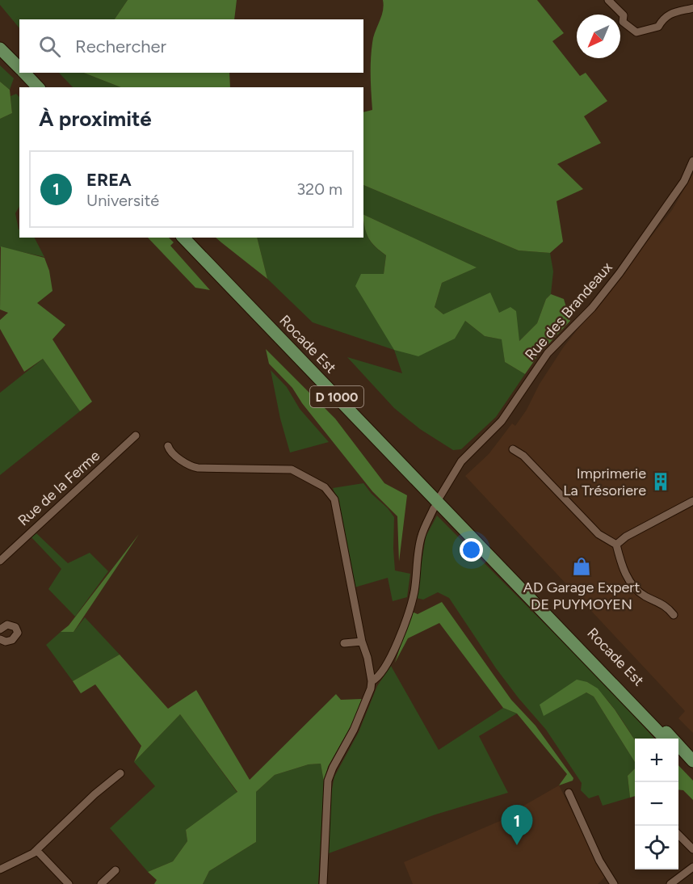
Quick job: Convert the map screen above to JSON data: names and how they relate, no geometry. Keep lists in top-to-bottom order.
{
  "streets": {
    "main road": ["Rocade Est", "D 1000"],
    "street": ["Rue des Brandeaux", "Rue de la Ferme"]
  },
  "places": {
    "building": ["Imprimerie La Trésoriere"],
    "shop": ["AD Garage Expert DE PUYMOYEN"]
  },
  "north": "bottom left",
  "page": {
    "search": "Rechercher",
    "heading": "À proximité",
    "list": [
      {
        "mark": "1",
        "name": "EREA",
        "note": "Université",
        "value": "320 m"
      }
    ],
    "map_buttons": ["+", "−"],
    "pins": "1"
  }
}
